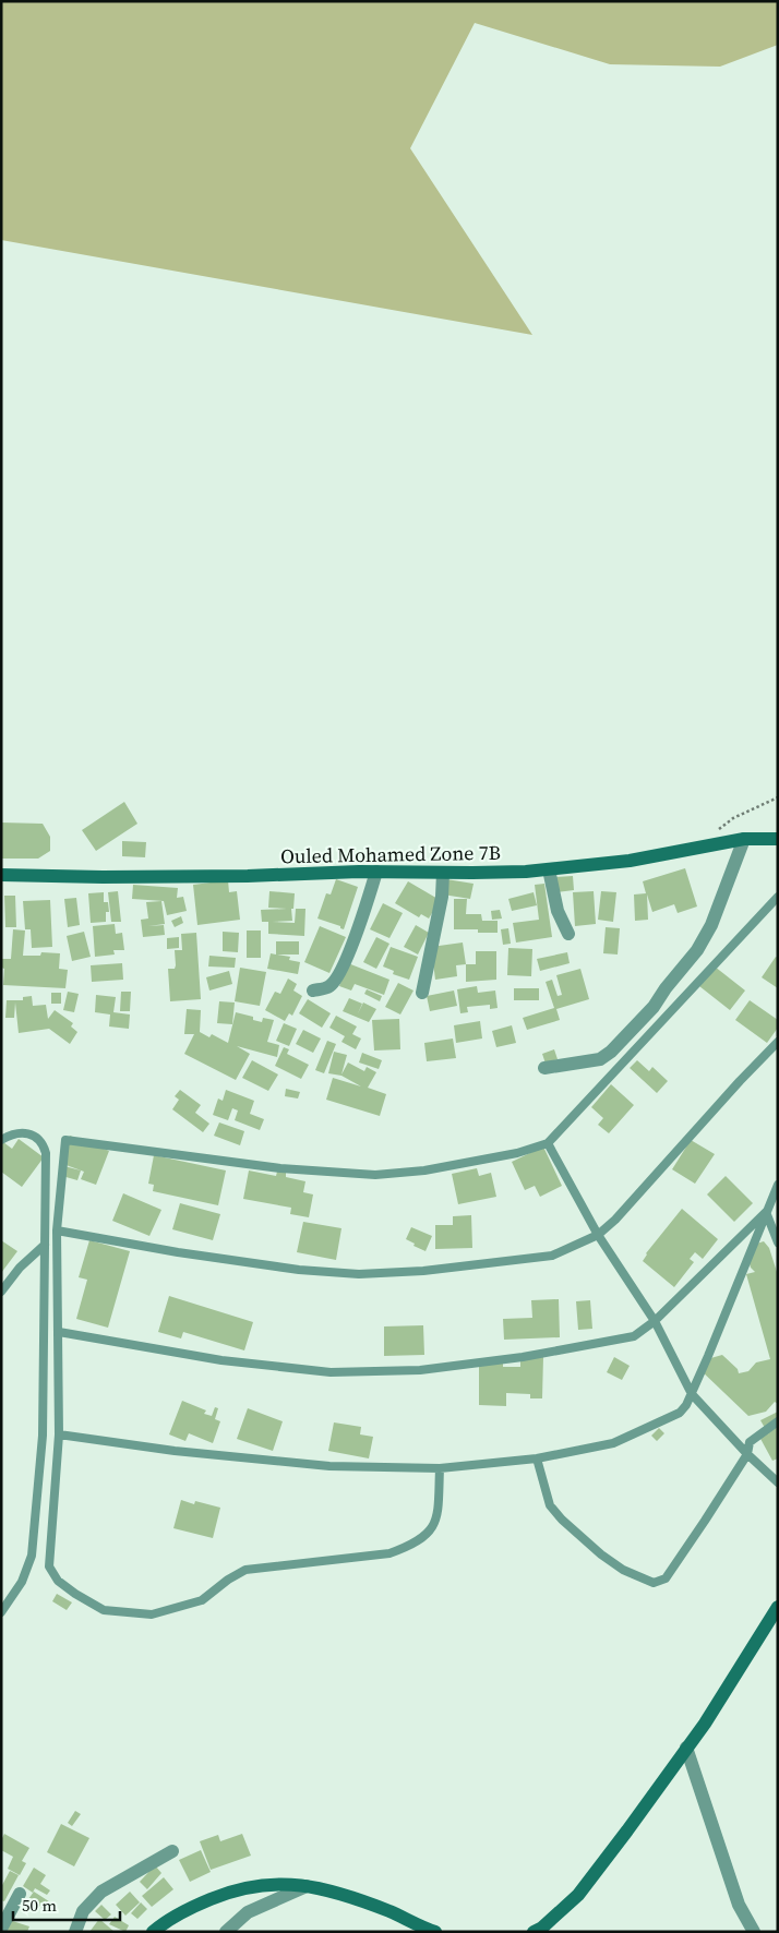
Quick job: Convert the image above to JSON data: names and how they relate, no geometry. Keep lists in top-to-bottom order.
{
  "streets": {
    "main road": ["Ouled Mohamed Zone 7B"]
  },
  "scale_bar": "50 m"
}
